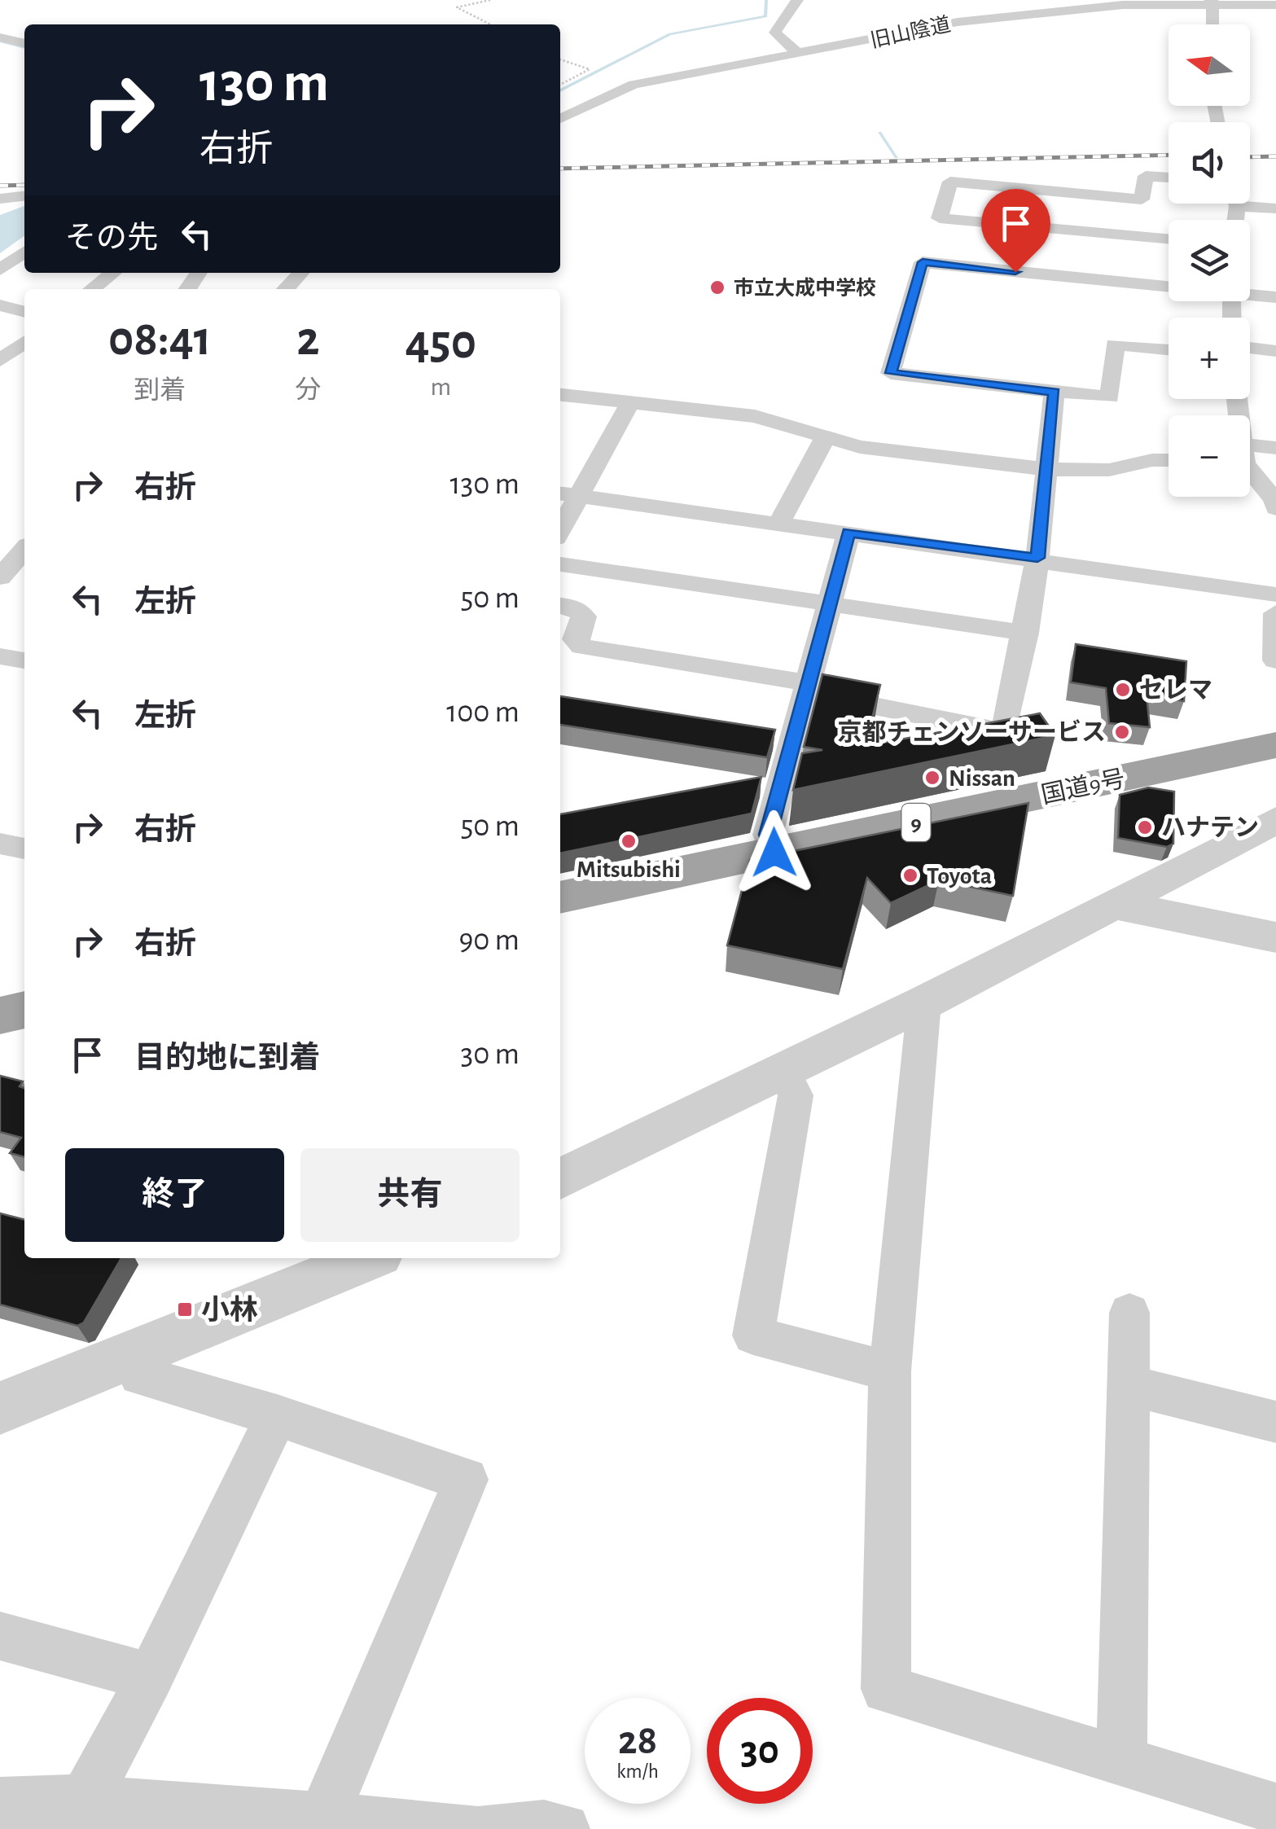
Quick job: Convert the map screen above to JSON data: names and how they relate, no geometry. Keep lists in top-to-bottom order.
{
  "streets": {
    "highway": ["国道9号", "9"],
    "street": ["旧山陰道"]
  },
  "places": {
    "other": [
      "市立大成中学校",
      "セレマ",
      "京都チェンソーサービス",
      "Nissan",
      "ハナテン",
      "Mitsubishi",
      "Toyota"
    ],
    "transit": ["小林"]
  },
  "north": "left",
  "page": {
    "map_buttons": ["+", "−"],
    "turn": ["130 m", "右折"],
    "then": "その先",
    "eta": [
      "08:41",
      "到着",
      "2",
      "分",
      "450",
      "m"
    ],
    "list": [
      {
        "name": "右折",
        "value": "130 m"
      },
      {
        "name": "左折",
        "value": "50 m"
      },
      {
        "name": "左折",
        "value": "100 m"
      },
      {
        "name": "右折",
        "value": "50 m"
      },
      {
        "name": "右折",
        "value": "90 m"
      },
      {
        "name": "目的地に到着",
        "value": "30 m"
      }
    ],
    "buttons": ["終了", "共有"],
    "speed": "28 km/h",
    "limit": "30"
  }
}
